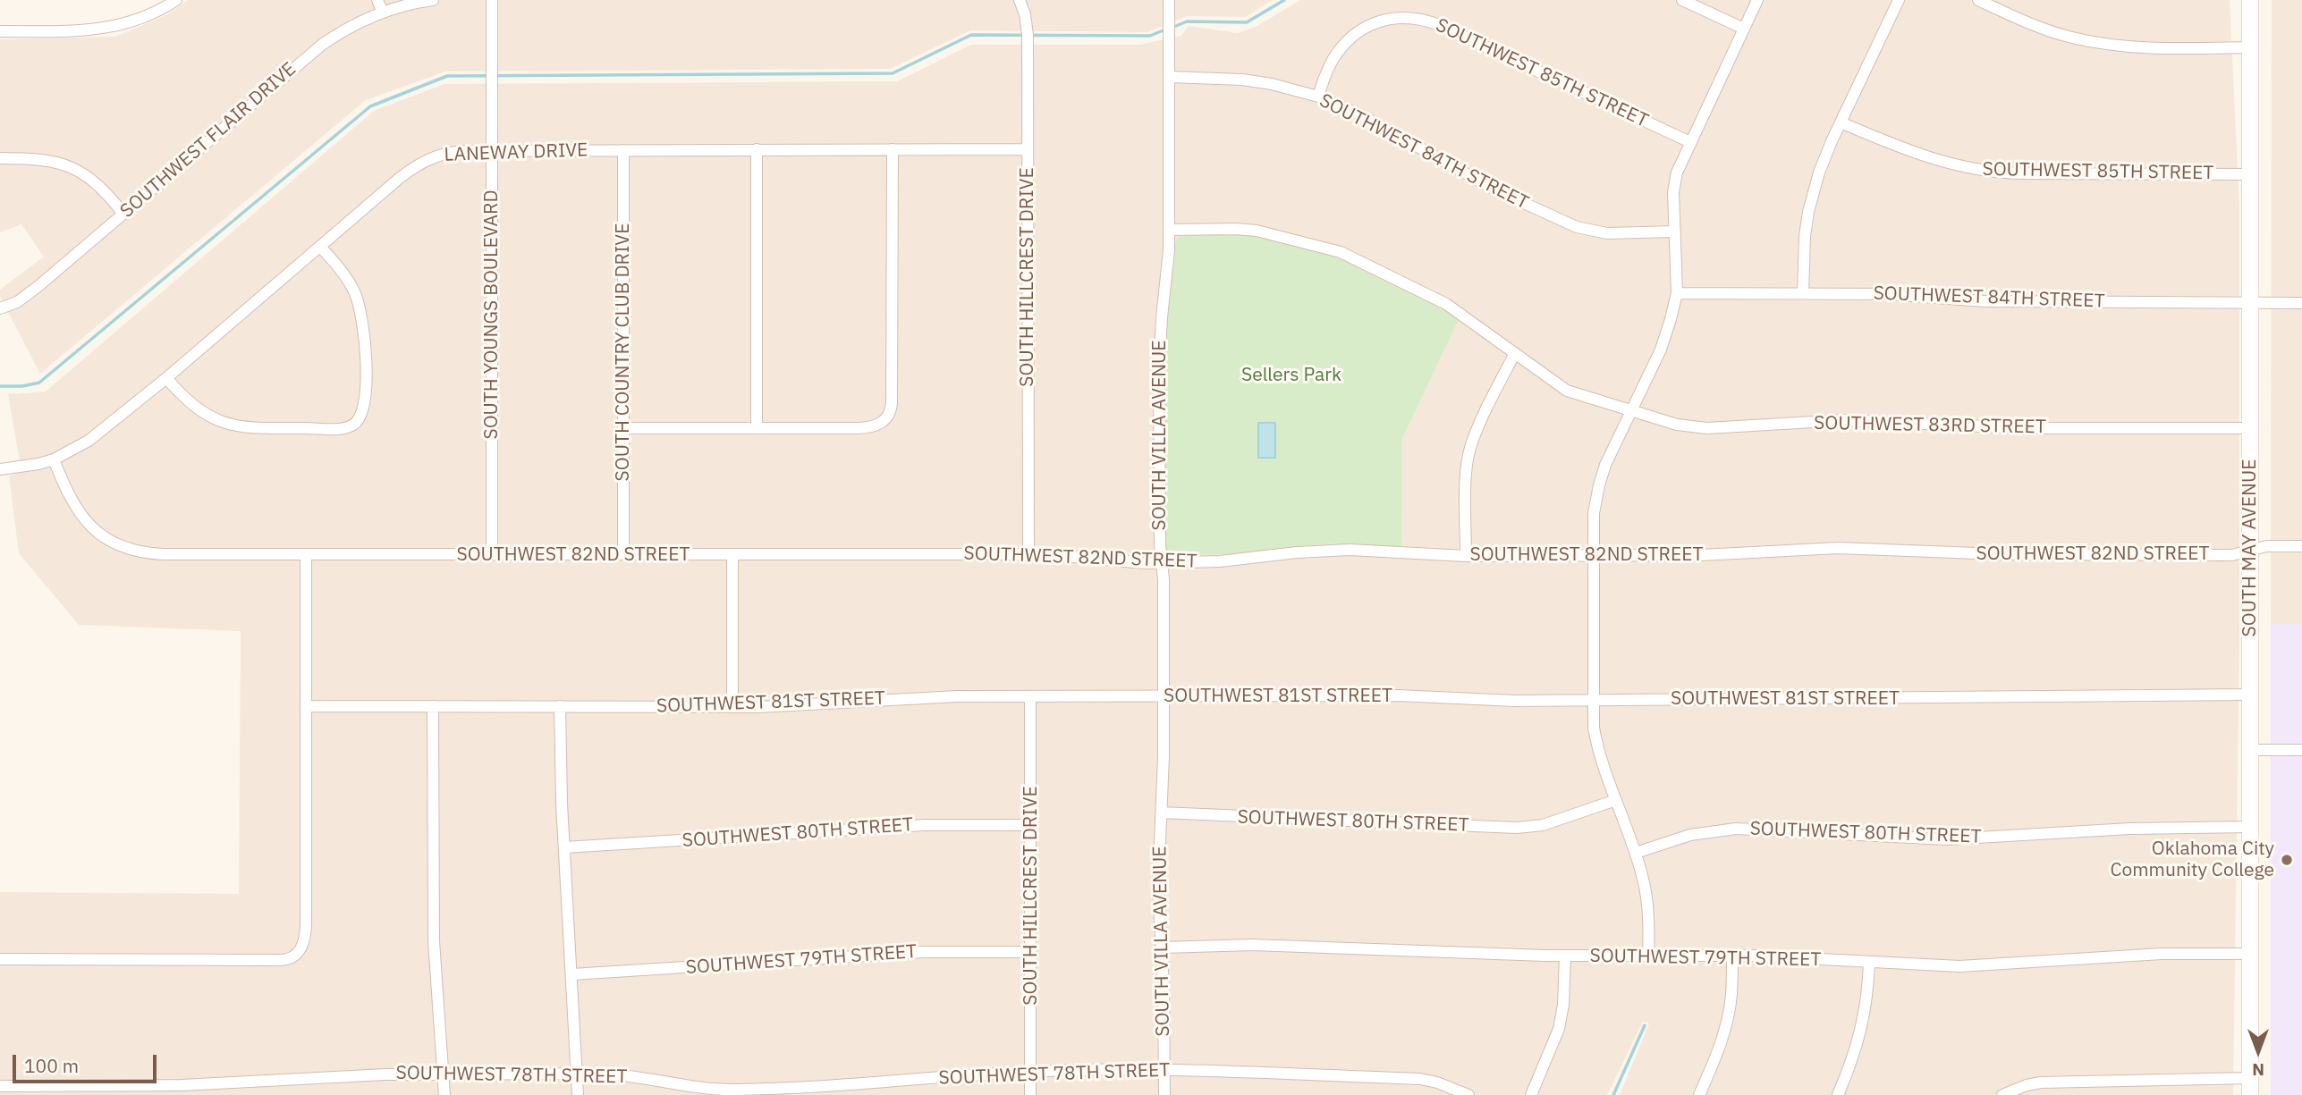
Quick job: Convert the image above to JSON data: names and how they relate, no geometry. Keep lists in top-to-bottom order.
{
  "streets": {
    "main road": ["SOUTH MAY AVENUE"],
    "street": [
      "SOUTHWEST 85TH STREET",
      "SOUTHWEST FLAIR DRIVE",
      "SOUTHWEST 84TH STREET",
      "LANEWAY DRIVE",
      "SOUTH HILLCREST DRIVE",
      "SOUTH YOUNGS BOULEVARD",
      "SOUTH COUNTRY CLUB DRIVE",
      "SOUTHWEST 83RD STREET",
      "SOUTH VILLA AVENUE",
      "SOUTHWEST 82ND STREET",
      "SOUTHWEST 81ST STREET",
      "SOUTHWEST 80TH STREET",
      "SOUTHWEST 79TH STREET",
      "SOUTHWEST 78TH STREET"
    ]
  },
  "crossings": [
    ["SOUTHWEST 85TH STREET", "SOUTHWEST 84TH STREET"],
    ["SOUTHWEST 85TH STREET", "SOUTH MAY AVENUE"],
    ["SOUTHWEST 84TH STREET", "SOUTH VILLA AVENUE"],
    ["SOUTHWEST 84TH STREET", "SOUTH MAY AVENUE"],
    ["LANEWAY DRIVE", "SOUTH HILLCREST DRIVE"],
    ["LANEWAY DRIVE", "SOUTH YOUNGS BOULEVARD"],
    ["LANEWAY DRIVE", "SOUTH COUNTRY CLUB DRIVE"],
    ["LANEWAY DRIVE", "SOUTHWEST 82ND STREET"],
    ["SOUTH HILLCREST DRIVE", "SOUTHWEST 82ND STREET"],
    ["SOUTH HILLCREST DRIVE", "SOUTHWEST 81ST STREET"],
    ["SOUTH HILLCREST DRIVE", "SOUTHWEST 80TH STREET"],
    ["SOUTH HILLCREST DRIVE", "SOUTHWEST 79TH STREET"],
    ["SOUTH HILLCREST DRIVE", "SOUTHWEST 78TH STREET"],
    ["SOUTH YOUNGS BOULEVARD", "SOUTHWEST 82ND STREET"],
    ["SOUTH COUNTRY CLUB DRIVE", "SOUTHWEST 82ND STREET"],
    ["SOUTHWEST 83RD STREET", "SOUTH VILLA AVENUE"],
    ["SOUTHWEST 83RD STREET", "SOUTH MAY AVENUE"],
    ["SOUTH VILLA AVENUE", "SOUTHWEST 82ND STREET"],
    ["SOUTH VILLA AVENUE", "SOUTHWEST 81ST STREET"],
    ["SOUTH VILLA AVENUE", "SOUTHWEST 80TH STREET"],
    ["SOUTH VILLA AVENUE", "SOUTHWEST 79TH STREET"],
    ["SOUTH VILLA AVENUE", "SOUTHWEST 78TH STREET"],
    ["SOUTH MAY AVENUE", "SOUTHWEST 82ND STREET"],
    ["SOUTH MAY AVENUE", "SOUTHWEST 81ST STREET"],
    ["SOUTH MAY AVENUE", "SOUTHWEST 80TH STREET"],
    ["SOUTH MAY AVENUE", "SOUTHWEST 79TH STREET"]
  ],
  "parks": ["Sellers Park"],
  "places": ["Oklahoma City Community College"],
  "scale_bar": "100 m",
  "north": "bottom"
}
